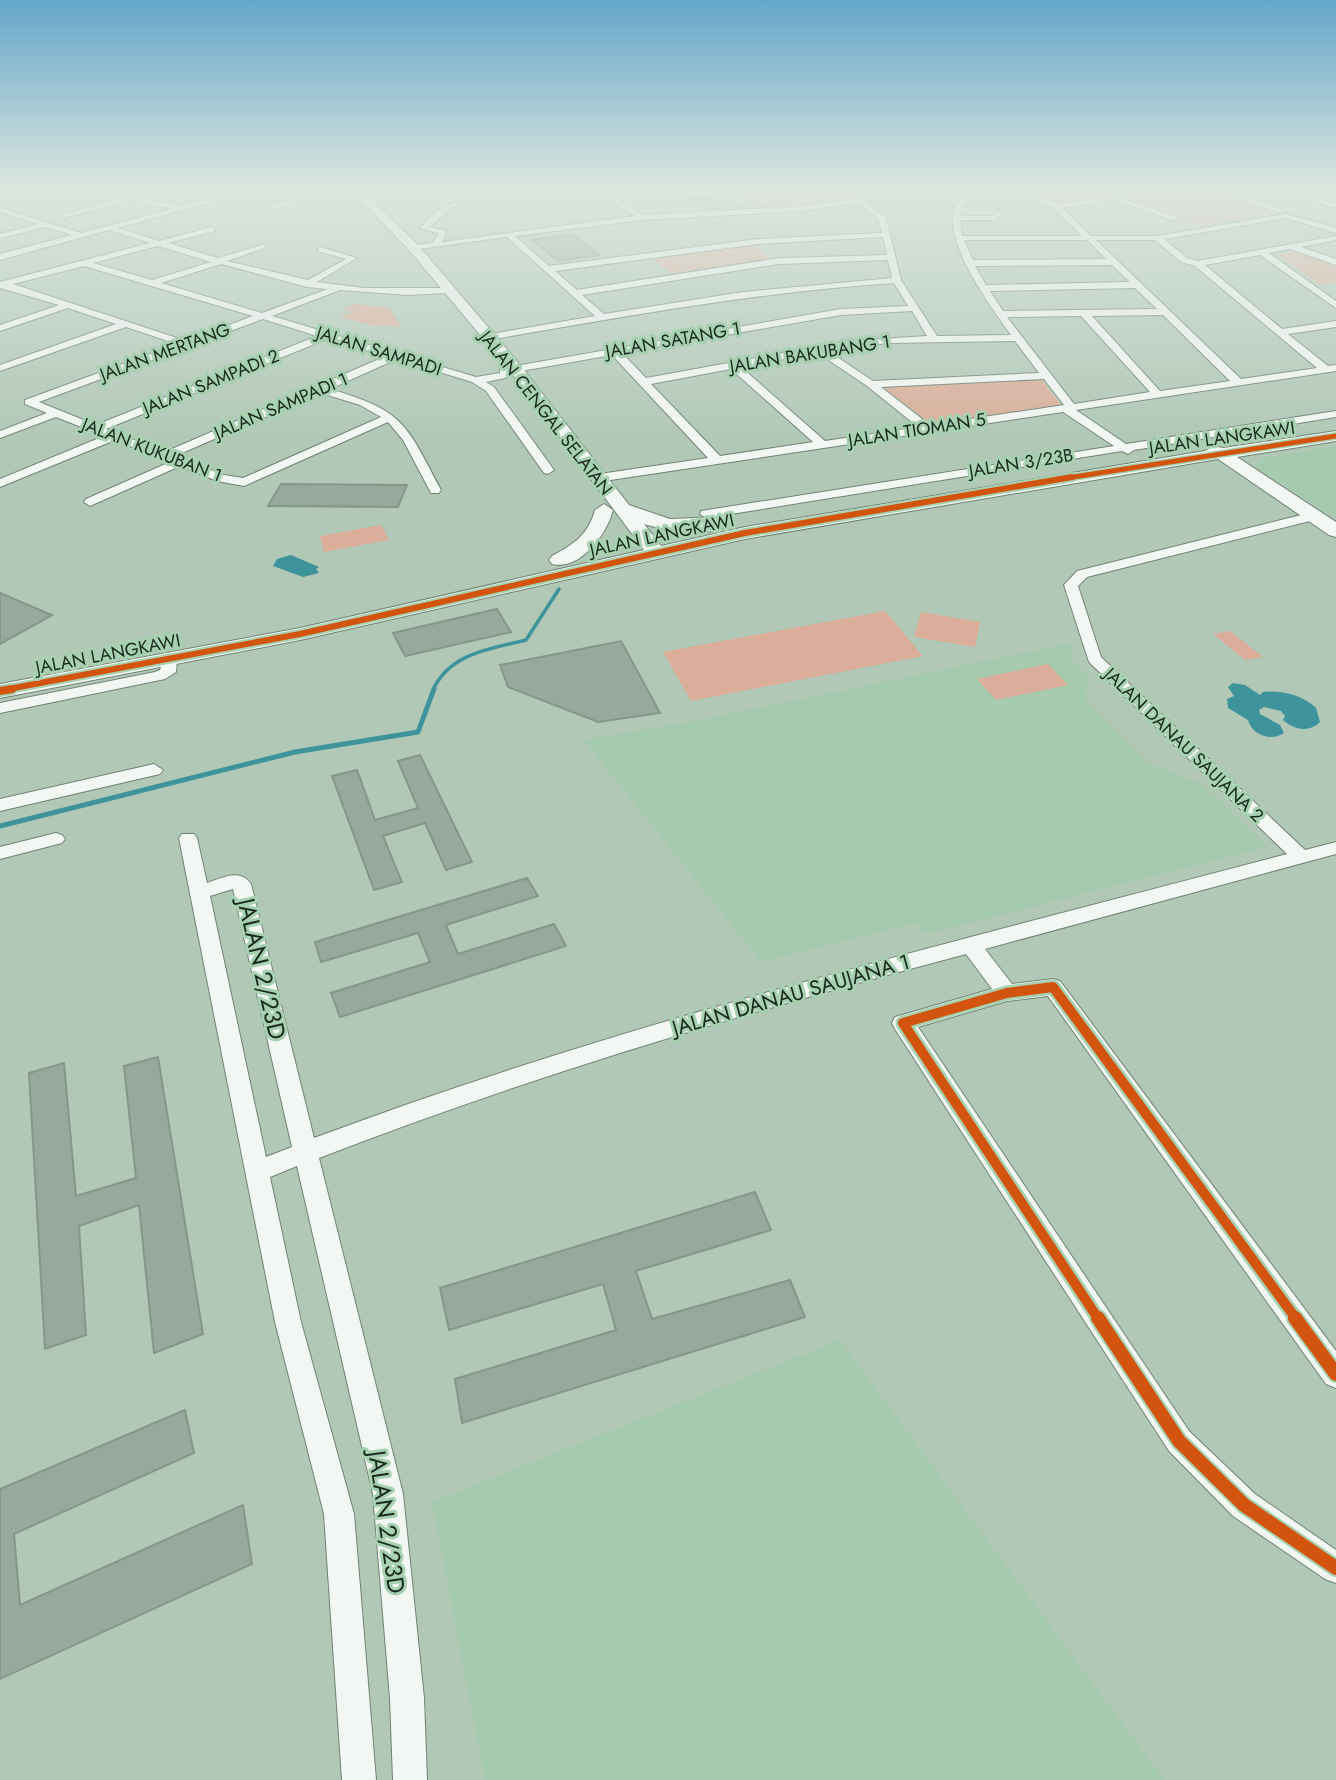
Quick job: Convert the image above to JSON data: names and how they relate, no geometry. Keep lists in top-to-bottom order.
{
  "streets": {
    "street": [
      "JALAN SATANG 1",
      "JALAN SAMPADI",
      "JALAN MERTANG",
      "JALAN BAKUBANG 1",
      "JALAN SAMPADI 2",
      "JALAN SAMPADI 1",
      "JALAN CENGAL SELATAN",
      "JALAN TIOMAN 5",
      "JALAN LANGKAWI",
      "JALAN KUKUBAN 1",
      "JALAN 3/23B",
      "JALAN DANAU SAUJANA 2",
      "JALAN 2/23D",
      "JALAN DANAU SAUJANA 1"
    ]
  },
  "crossings": [
    ["JALAN SATANG 1", "JALAN SAMPADI"],
    ["JALAN SATANG 1", "JALAN CENGAL SELATAN"],
    ["JALAN SAMPADI", "JALAN MERTANG"],
    ["JALAN SAMPADI", "JALAN SAMPADI 2"],
    ["JALAN SAMPADI", "JALAN SAMPADI 1"],
    ["JALAN SAMPADI", "JALAN CENGAL SELATAN"],
    ["JALAN MERTANG", "JALAN KUKUBAN 1"],
    ["JALAN SAMPADI 2", "JALAN KUKUBAN 1"],
    ["JALAN SAMPADI 1", "JALAN KUKUBAN 1"],
    ["JALAN CENGAL SELATAN", "JALAN TIOMAN 5"],
    ["JALAN CENGAL SELATAN", "JALAN LANGKAWI"],
    ["JALAN LANGKAWI", "JALAN 3/23B"],
    ["JALAN DANAU SAUJANA 2", "JALAN DANAU SAUJANA 1"],
    ["JALAN 2/23D", "JALAN DANAU SAUJANA 1"]
  ]
}
